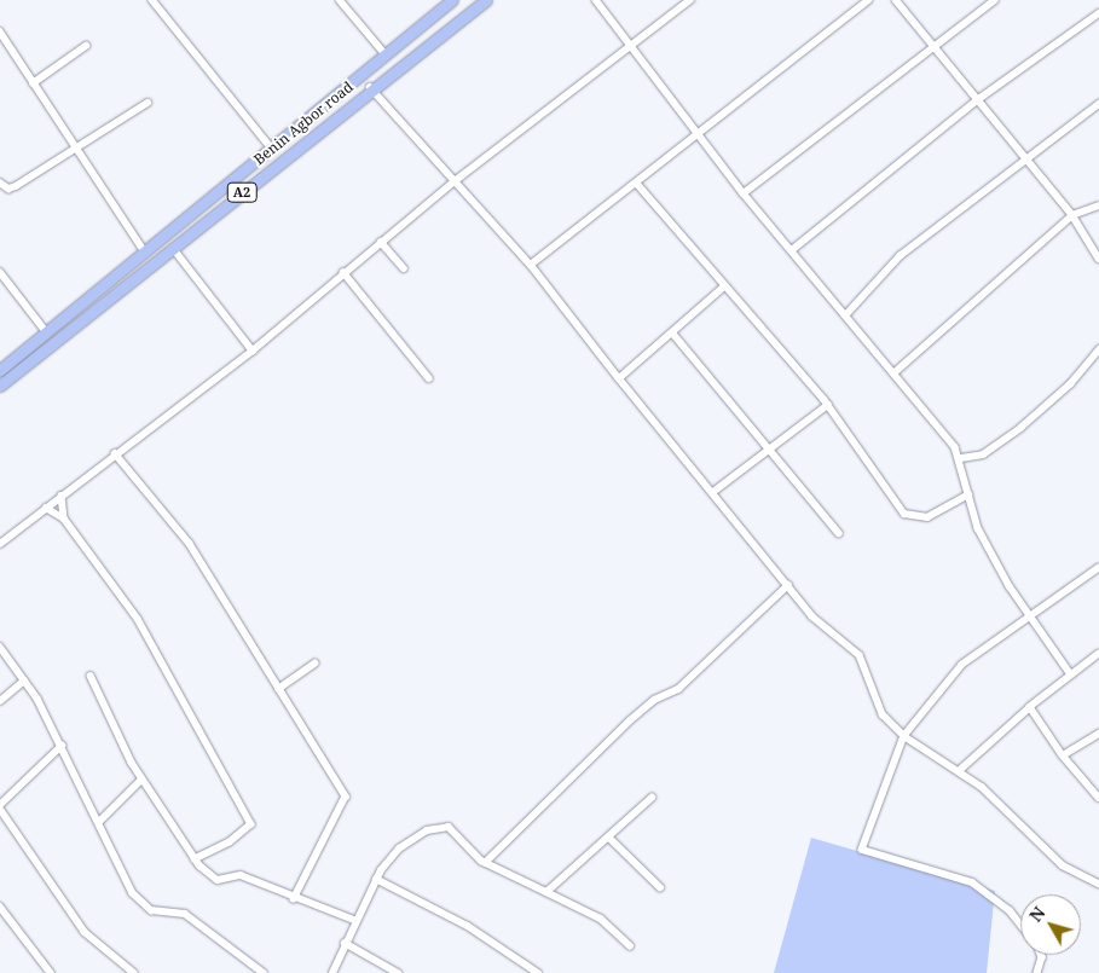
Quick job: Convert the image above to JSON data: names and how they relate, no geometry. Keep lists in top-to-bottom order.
{
  "streets": {
    "highway": ["Benin Agbor road", "A2"]
  },
  "north": "top left"
}
